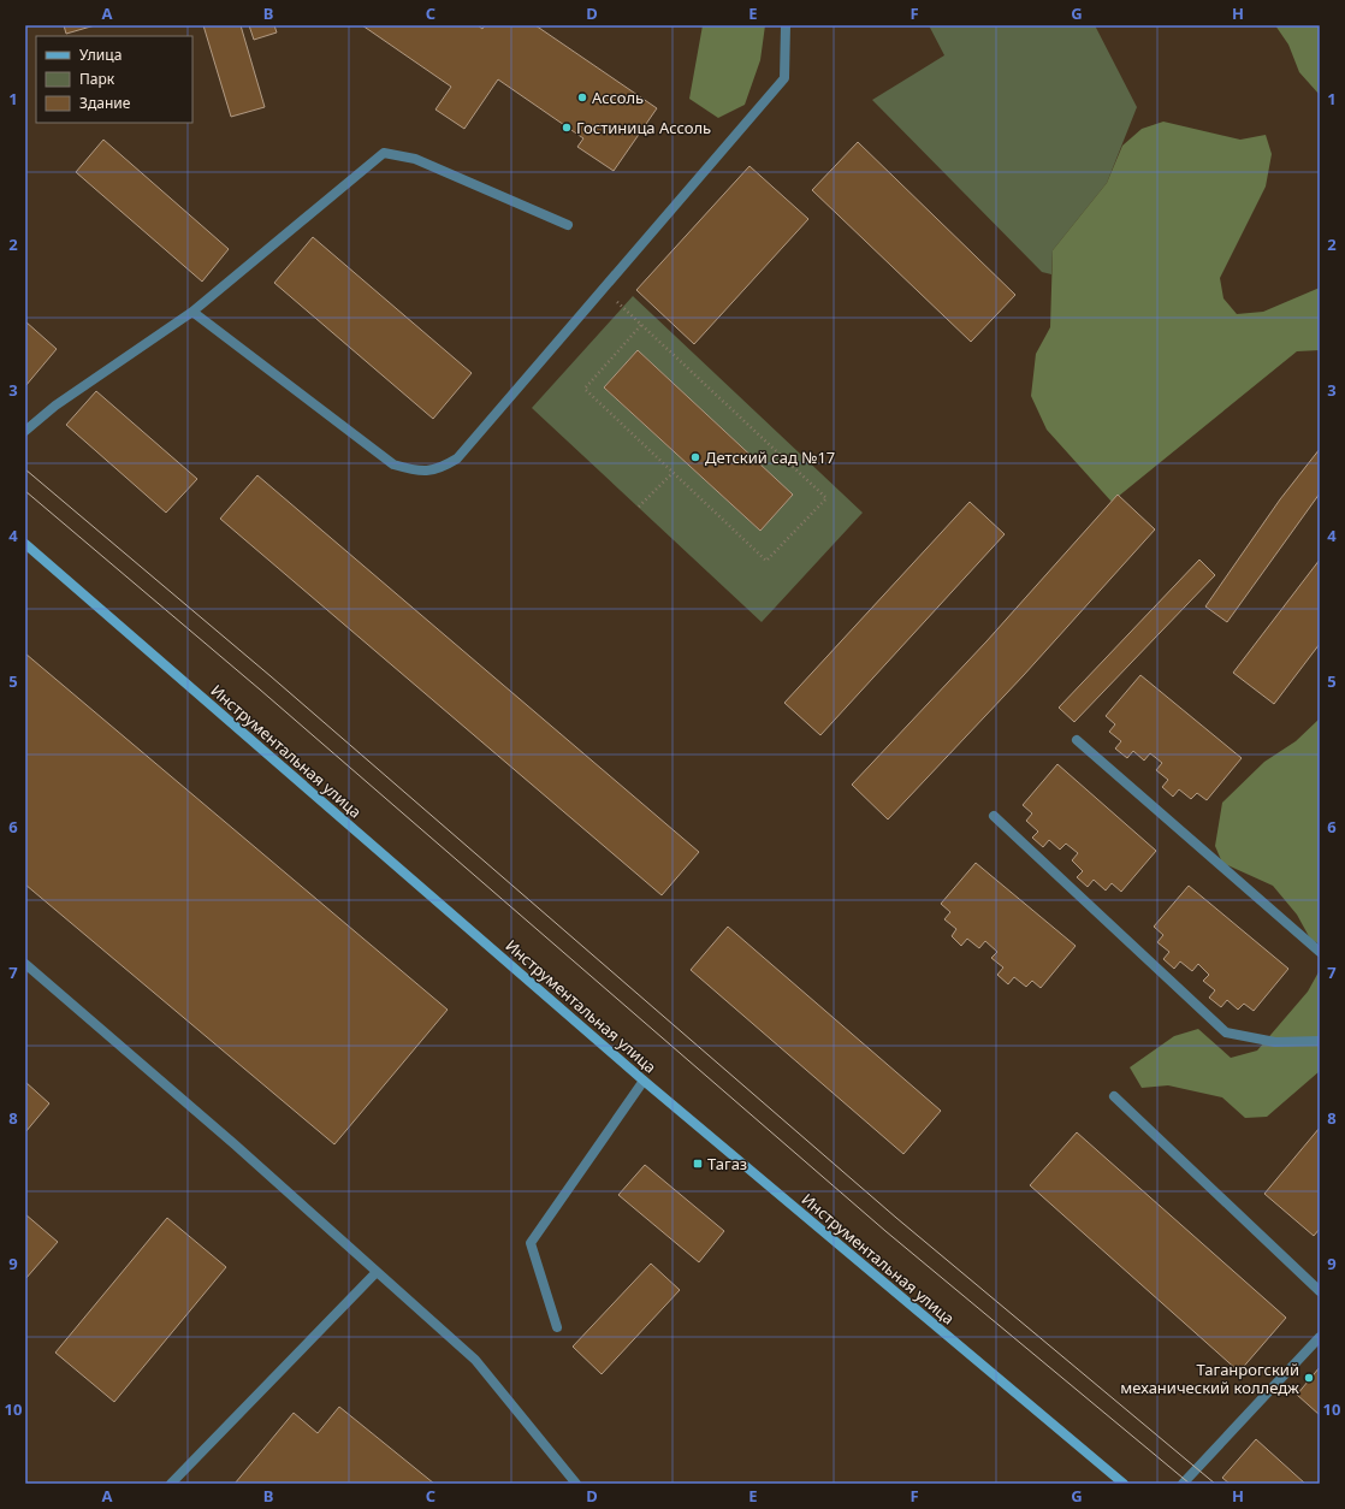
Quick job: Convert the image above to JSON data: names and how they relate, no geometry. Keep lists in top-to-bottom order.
{
  "streets": {
    "street": ["Инструментальная улица"]
  },
  "places": {
    "other": [
      "Ассоль",
      "Гостиница Ассоль",
      "Детский сад №17",
      "Таганрогский механический колледж"
    ],
    "transit": ["Тагаз"]
  },
  "legend": ["Улица", "Парк", "Здание"],
  "grid": {
    "columns": [
      "A",
      "B",
      "C",
      "D",
      "E",
      "F",
      "G",
      "H"
    ],
    "rows": [
      "1",
      "2",
      "3",
      "4",
      "5",
      "6",
      "7",
      "8",
      "9",
      "10"
    ]
  }
}
